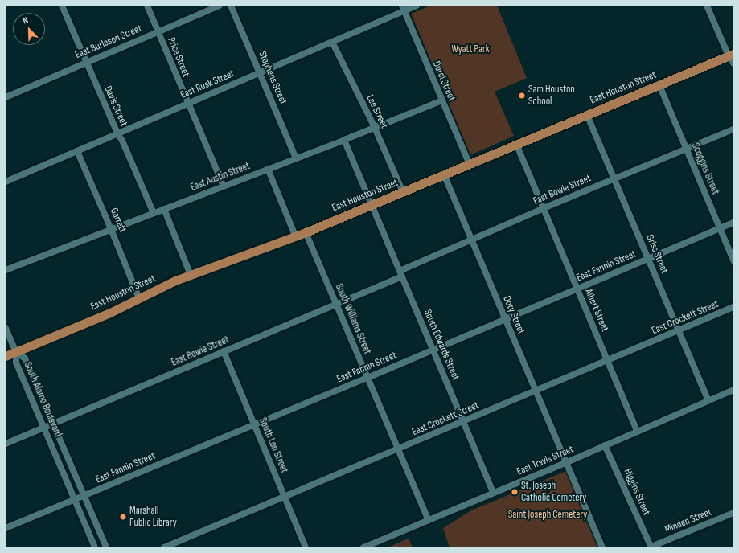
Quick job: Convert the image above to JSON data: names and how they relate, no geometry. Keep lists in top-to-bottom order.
{
  "streets": {
    "main road": ["East Houston Street"],
    "street": [
      "East Burleson Street",
      "Price Street",
      "Stephens Street",
      "Durel Street",
      "East Rusk Street",
      "Davis Street",
      "Lee Street",
      "Scoggins Street",
      "East Austin Street",
      "East Bowie Street",
      "Garrett",
      "Griss Street",
      "East Fannin Street",
      "Albert Street",
      "Doty Street",
      "East Crockett Street",
      "South Williams Street",
      "South Edwards Street",
      "South Alamo Boulevard",
      "South Lon Street",
      "East Travis Street",
      "Higgins Street",
      "Minden Street"
    ]
  },
  "crossings": [
    ["East Burleson Street", "Price Street"],
    ["East Burleson Street", "Davis Street"],
    ["Price Street", "East Rusk Street"],
    ["Price Street", "East Austin Street"],
    ["Stephens Street", "East Rusk Street"],
    ["Stephens Street", "East Austin Street"],
    ["Durel Street", "East Rusk Street"],
    ["Durel Street", "East Houston Street"],
    ["Durel Street", "East Austin Street"],
    ["East Rusk Street", "Davis Street"],
    ["East Rusk Street", "Lee Street"],
    ["East Rusk Street", "Garrett"],
    ["East Houston Street", "Lee Street"],
    ["East Houston Street", "Scoggins Street"],
    ["East Houston Street", "Garrett"],
    ["East Houston Street", "Griss Street"],
    ["East Houston Street", "Albert Street"],
    ["East Houston Street", "Doty Street"],
    ["East Houston Street", "South Williams Street"],
    ["East Houston Street", "South Edwards Street"],
    ["East Houston Street", "South Alamo Boulevard"],
    ["Davis Street", "East Austin Street"],
    ["Lee Street", "East Austin Street"],
    ["Scoggins Street", "East Bowie Street"],
    ["Scoggins Street", "East Fannin Street"],
    ["East Austin Street", "Garrett"],
    ["East Austin Street", "South Edwards Street"],
    ["East Bowie Street", "Griss Street"],
    ["East Bowie Street", "Albert Street"],
    ["East Bowie Street", "Doty Street"],
    ["East Bowie Street", "South Williams Street"],
    ["East Bowie Street", "South Edwards Street"],
    ["East Bowie Street", "South Alamo Boulevard"],
    ["East Bowie Street", "South Lon Street"],
    ["Griss Street", "East Fannin Street"],
    ["Griss Street", "East Crockett Street"],
    ["Griss Street", "East Travis Street"],
    ["East Fannin Street", "Albert Street"],
    ["East Fannin Street", "Doty Street"],
    ["East Fannin Street", "South Williams Street"],
    ["East Fannin Street", "South Edwards Street"],
    ["East Fannin Street", "South Alamo Boulevard"],
    ["East Fannin Street", "South Lon Street"],
    ["Albert Street", "East Crockett Street"],
    ["Albert Street", "East Travis Street"],
    ["Doty Street", "East Crockett Street"],
    ["Doty Street", "East Travis Street"],
    ["East Crockett Street", "South Williams Street"],
    ["East Crockett Street", "South Edwards Street"],
    ["East Crockett Street", "South Lon Street"],
    ["South Williams Street", "East Travis Street"],
    ["South Edwards Street", "East Travis Street"],
    ["East Travis Street", "Higgins Street"],
    ["Higgins Street", "Minden Street"]
  ],
  "parks": ["Wyatt Park", "Saint Joseph Cemetery"],
  "places": ["Sam Houston School", "St. Joseph Catholic Cemetery", "Marshall Public Library"],
  "north": "top left"
}
